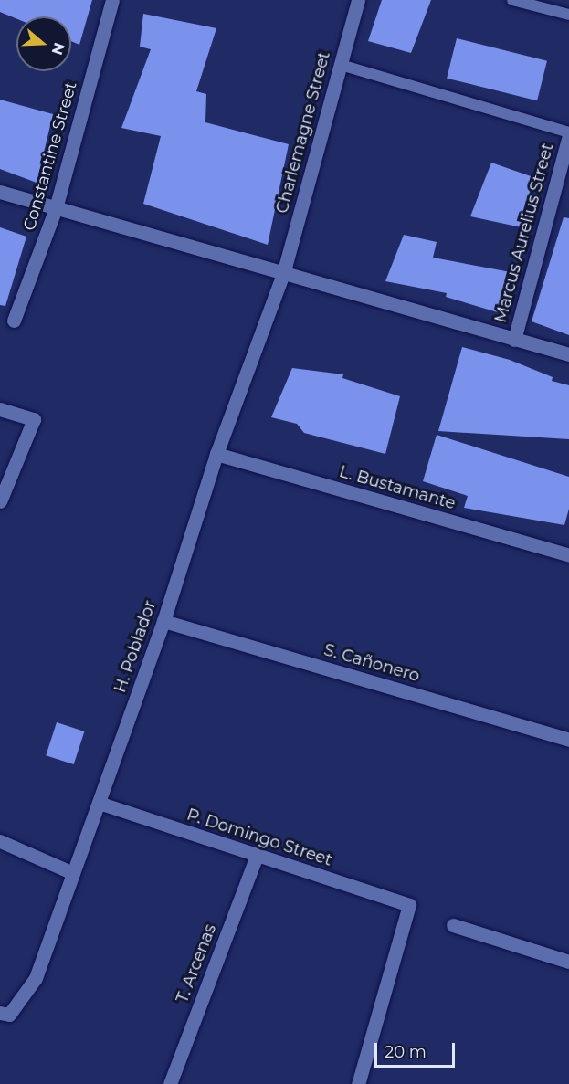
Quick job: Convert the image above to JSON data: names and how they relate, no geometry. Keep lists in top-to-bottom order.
{
  "streets": {
    "street": [
      "Charlemagne Street",
      "Constantine Street",
      "Marcus Aurelius Street",
      "L. Bustamante",
      "H. Poblador",
      "S. Cañonero",
      "P. Domingo Street",
      "T. Arcenas"
    ]
  },
  "crossings": [
    ["Charlemagne Street", "H. Poblador"],
    ["L. Bustamante", "H. Poblador"],
    ["H. Poblador", "S. Cañonero"],
    ["H. Poblador", "P. Domingo Street"],
    ["P. Domingo Street", "T. Arcenas"]
  ],
  "scale_bar": "20 m",
  "north": "right"
}
